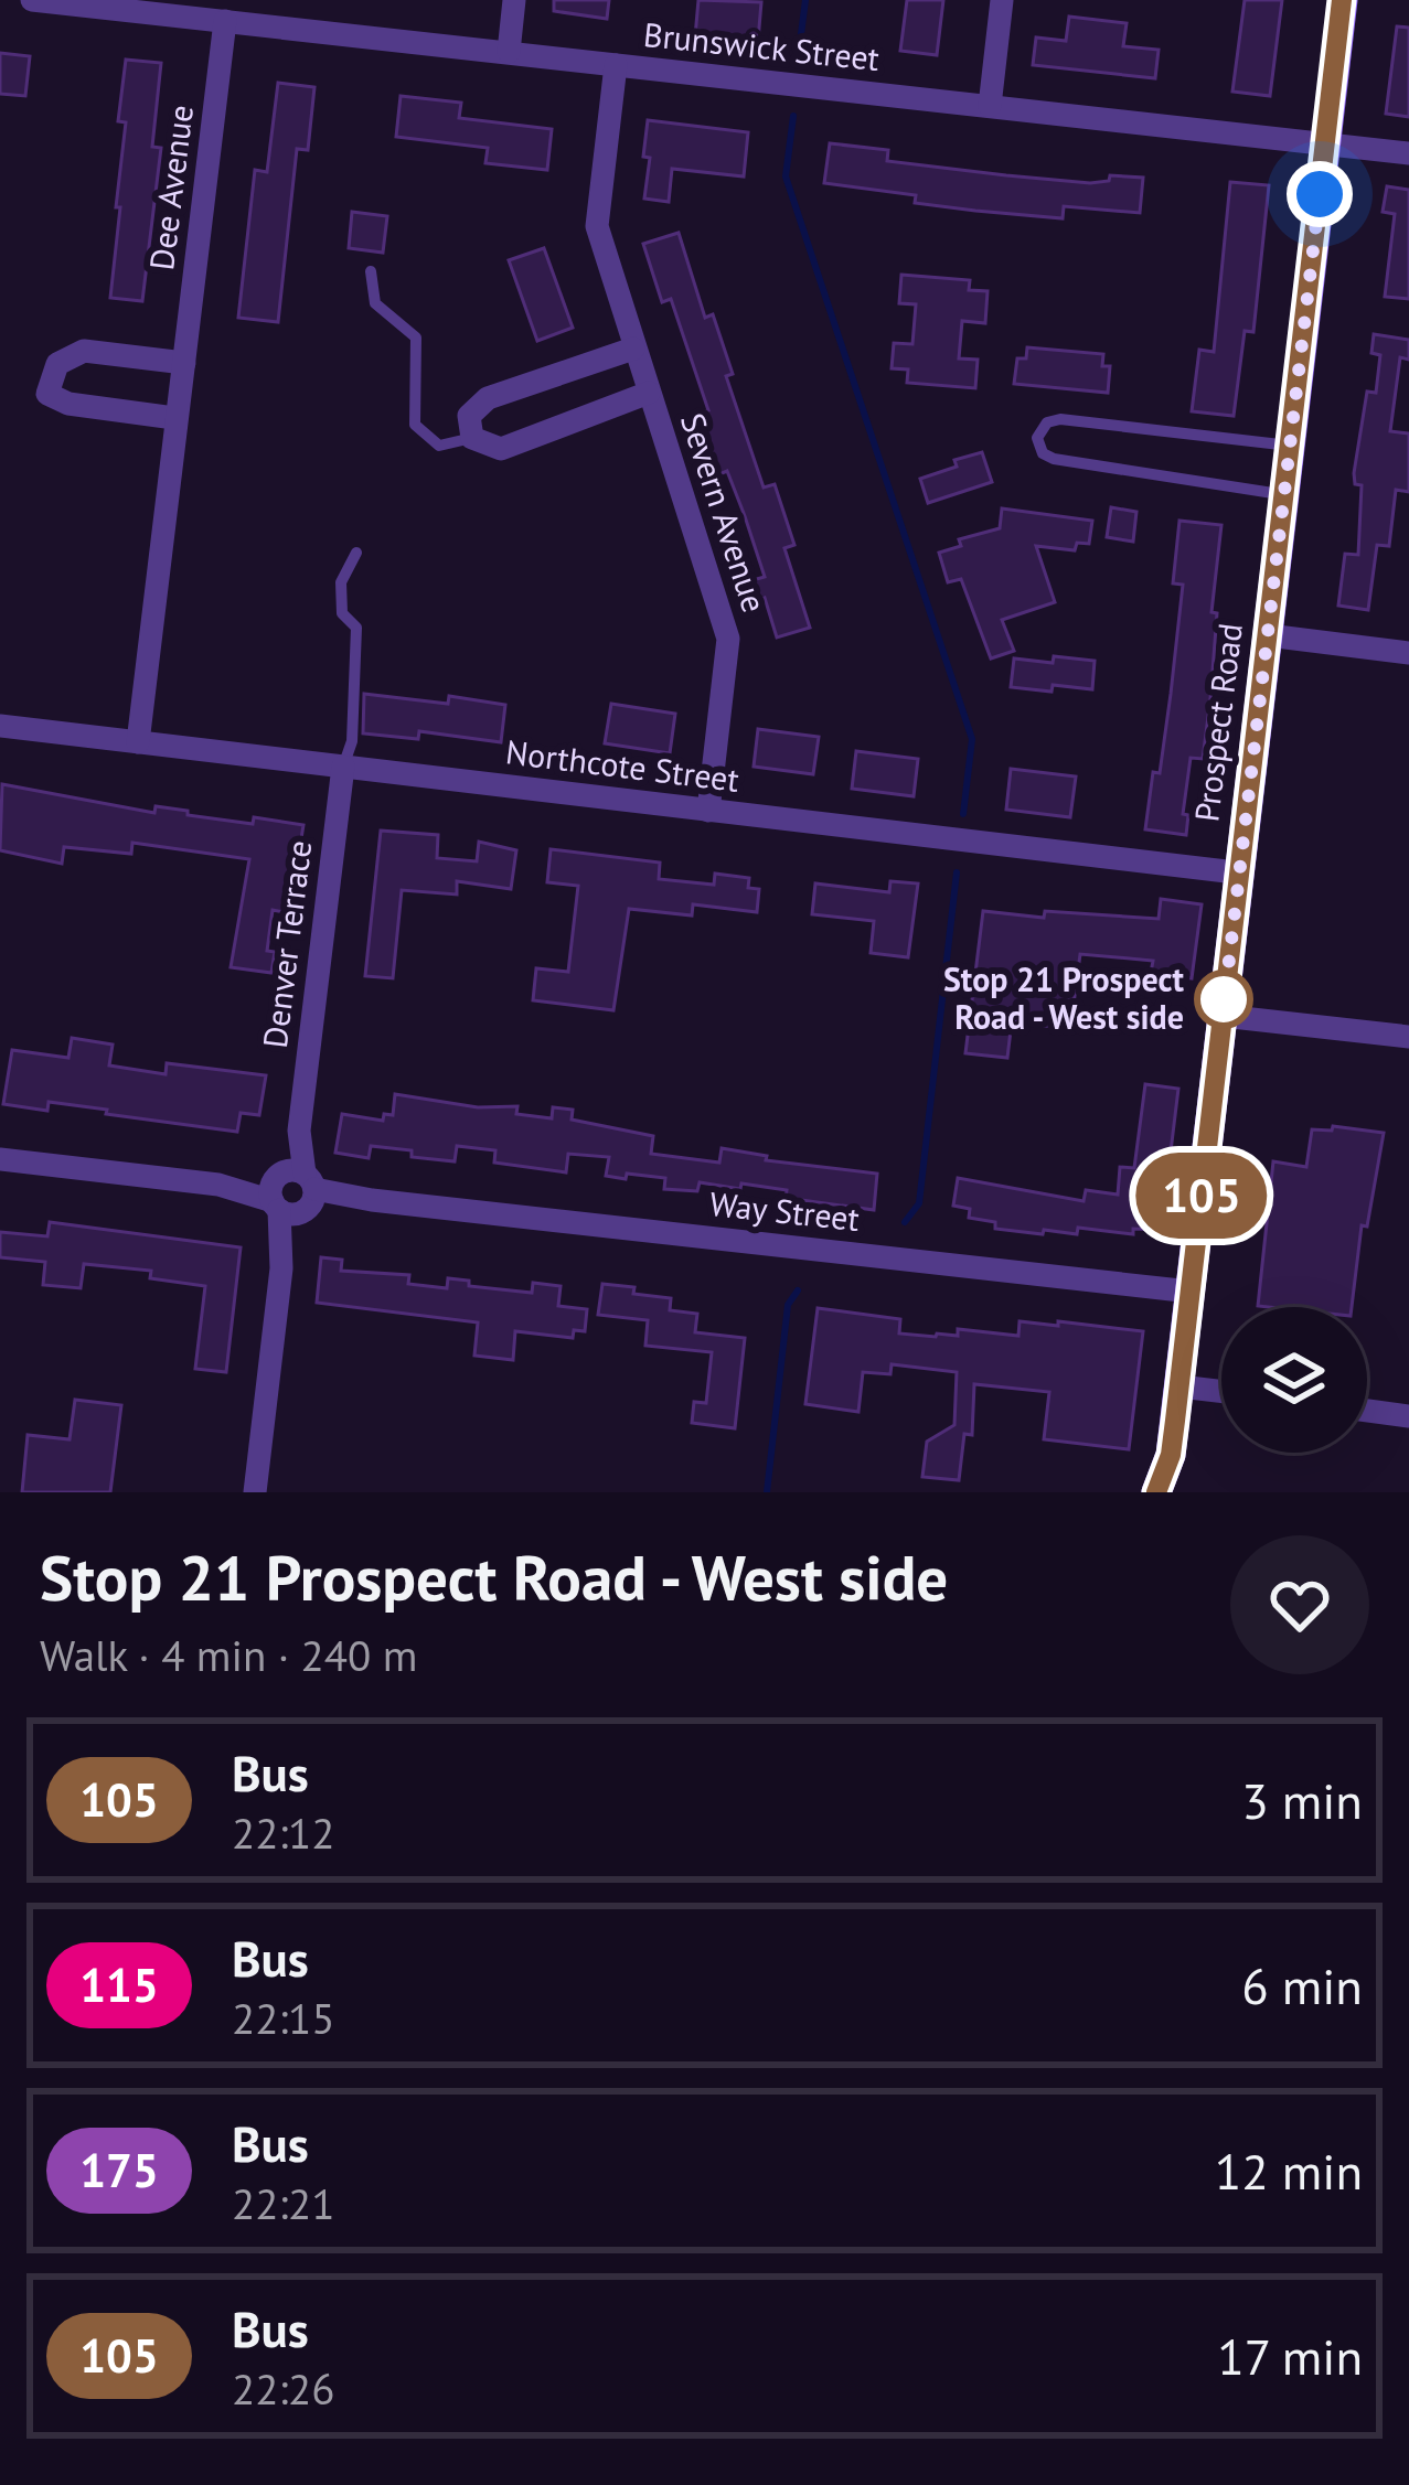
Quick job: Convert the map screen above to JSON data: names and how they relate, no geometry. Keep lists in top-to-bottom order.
{
  "streets": {
    "main road": ["Prospect Road"],
    "street": [
      "Brunswick Street",
      "Dee Avenue",
      "Severn Avenue",
      "Northcote Street",
      "Denver Terrace",
      "Way Street"
    ]
  },
  "crossings": [
    ["Brunswick Street", "Dee Avenue"],
    ["Brunswick Street", "Severn Avenue"],
    ["Brunswick Street", "Prospect Road"],
    ["Dee Avenue", "Northcote Street"],
    ["Severn Avenue", "Northcote Street"],
    ["Prospect Road", "Northcote Street"],
    ["Prospect Road", "Way Street"],
    ["Northcote Street", "Denver Terrace"],
    ["Denver Terrace", "Way Street"]
  ],
  "places": ["Stop 21 Prospect Road - West side"],
  "lines": ["bus line 105"],
  "page": {
    "on_map": "105",
    "heading": ["Stop 21 Prospect Road - West side", "Walk · 4 min · 240 m"],
    "list": [
      {
        "mark": "105",
        "name": "Bus",
        "note": "22:12",
        "value": "3 min"
      },
      {
        "mark": "115",
        "name": "Bus",
        "note": "22:15",
        "value": "6 min"
      },
      {
        "mark": "175",
        "name": "Bus",
        "note": "22:21",
        "value": "12 min"
      },
      {
        "mark": "105",
        "name": "Bus",
        "note": "22:26",
        "value": "17 min"
      }
    ]
  }
}
